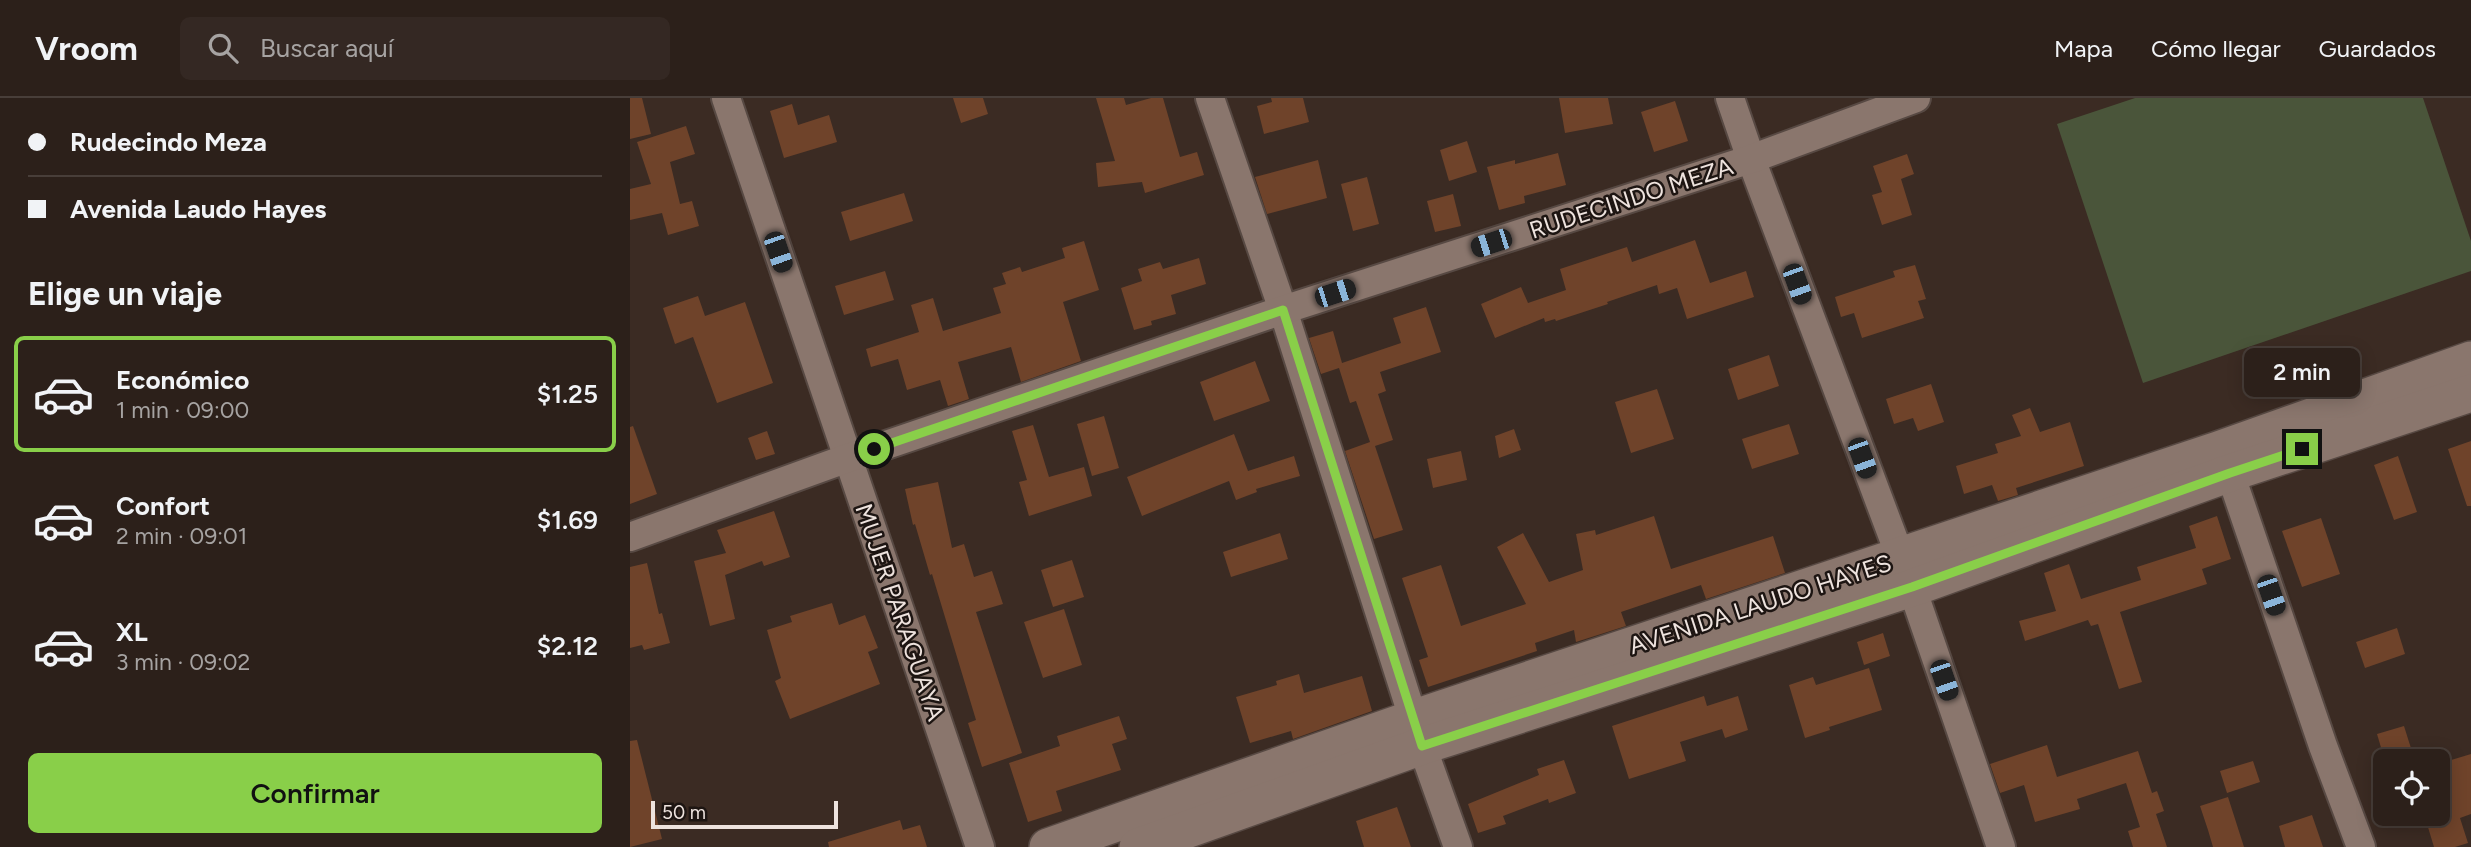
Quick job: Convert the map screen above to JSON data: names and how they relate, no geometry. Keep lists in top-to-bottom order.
{
  "streets": {
    "street": ["RUDECINDO MEZA", "AVENIDA LAUDO HAYES", "MUJER PARAGUAYA"]
  },
  "crossings": [
    ["RUDECINDO MEZA", "MUJER PARAGUAYA"]
  ],
  "scale_bar": "50 m",
  "page": {
    "header": "Vroom",
    "search": "Buscar aquí",
    "nav": ["Mapa", "Cómo llegar", "Guardados"],
    "banner": ["Rudecindo Meza", "Avenida Laudo Hayes"],
    "heading": "Elige un viaje",
    "list": [
      {
        "name": "Económico",
        "note": "1 min · 09:00",
        "value": "$1.25"
      },
      {
        "name": "Confort",
        "note": "2 min · 09:01",
        "value": "$1.69"
      },
      {
        "name": "XL",
        "note": "3 min · 09:02",
        "value": "$2.12"
      }
    ],
    "bubble": "2 min",
    "buttons": "Confirmar",
    "scale": "50 m"
  }
}
